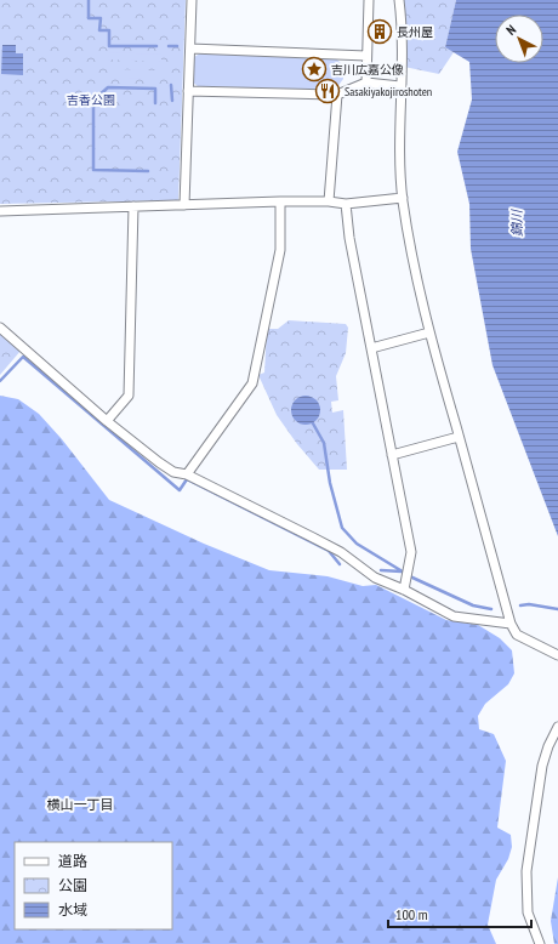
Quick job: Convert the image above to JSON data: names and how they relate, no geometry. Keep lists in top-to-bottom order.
{
  "districts": ["横山一丁目"],
  "water": ["錦川"],
  "parks": ["吉香公園"],
  "places": {
    "building": ["長州屋"],
    "place": ["吉川広嘉公像"],
    "restaurant": ["Sasakiyakojiroshoten"]
  },
  "legend": ["道路", "公園", "水域"],
  "scale_bar": "100 m",
  "north": "top left"
}
